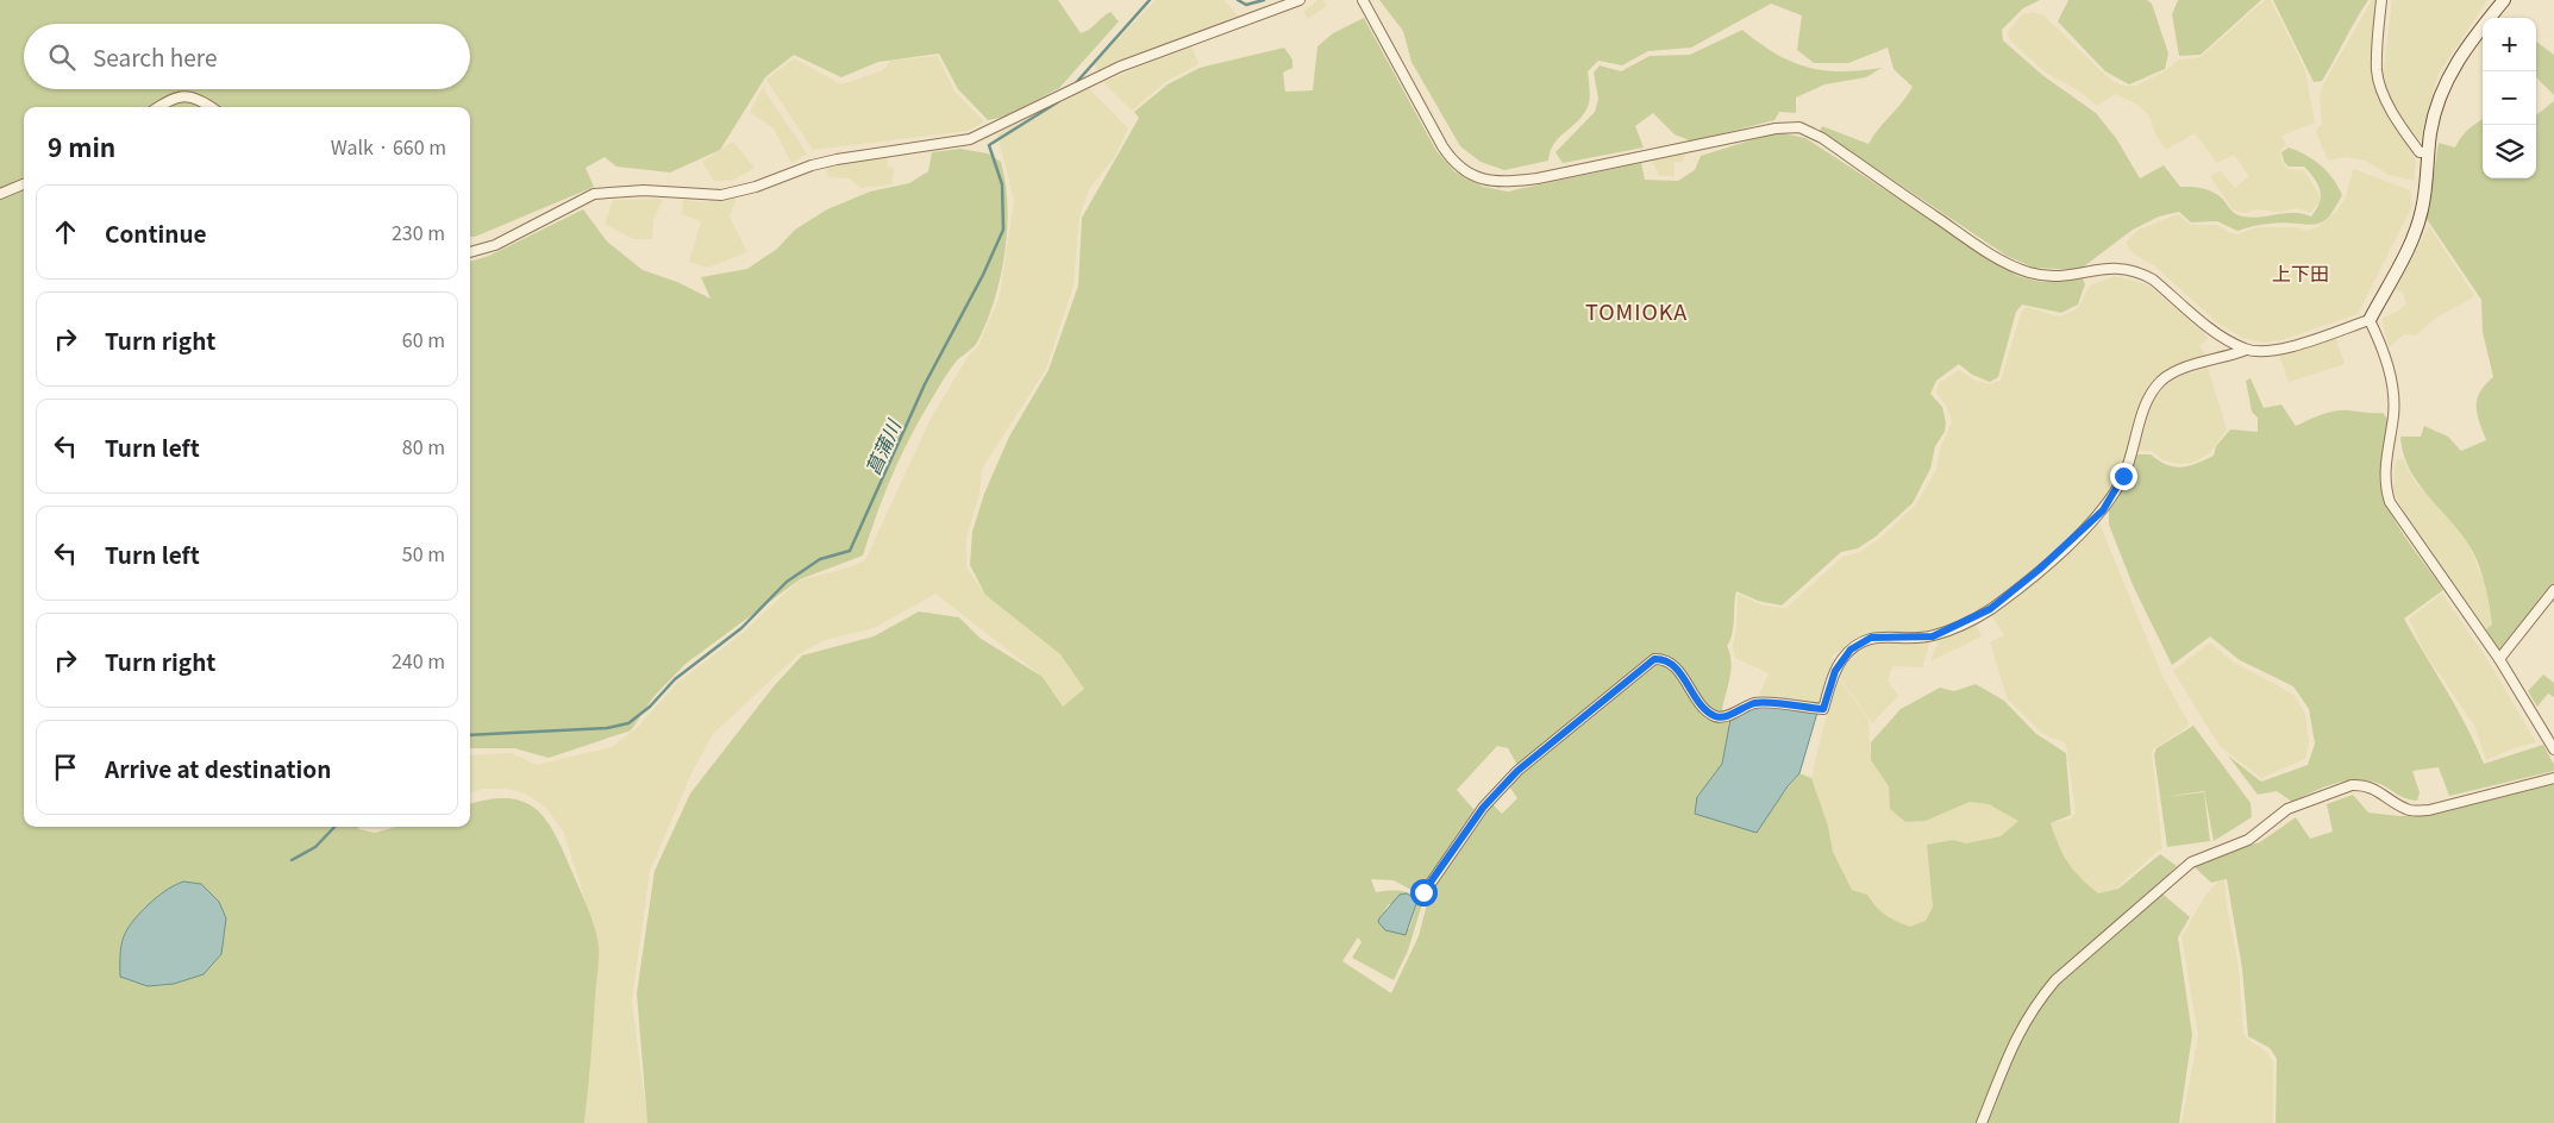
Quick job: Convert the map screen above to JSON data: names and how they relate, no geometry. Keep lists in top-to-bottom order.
{
  "districts": ["上下田", "TOMIOKA"],
  "water": ["菖蒲川"],
  "page": {
    "map_buttons": ["+", "−"],
    "search": "Search here",
    "heading": ["9 min", "Walk · 660 m"],
    "list": [
      ["Continue", "230 m"],
      ["Turn right", "60 m"],
      ["Turn left", "80 m"],
      ["Turn left", "50 m"],
      ["Turn right", "240 m"],
      "Arrive at destination"
    ]
  }
}
